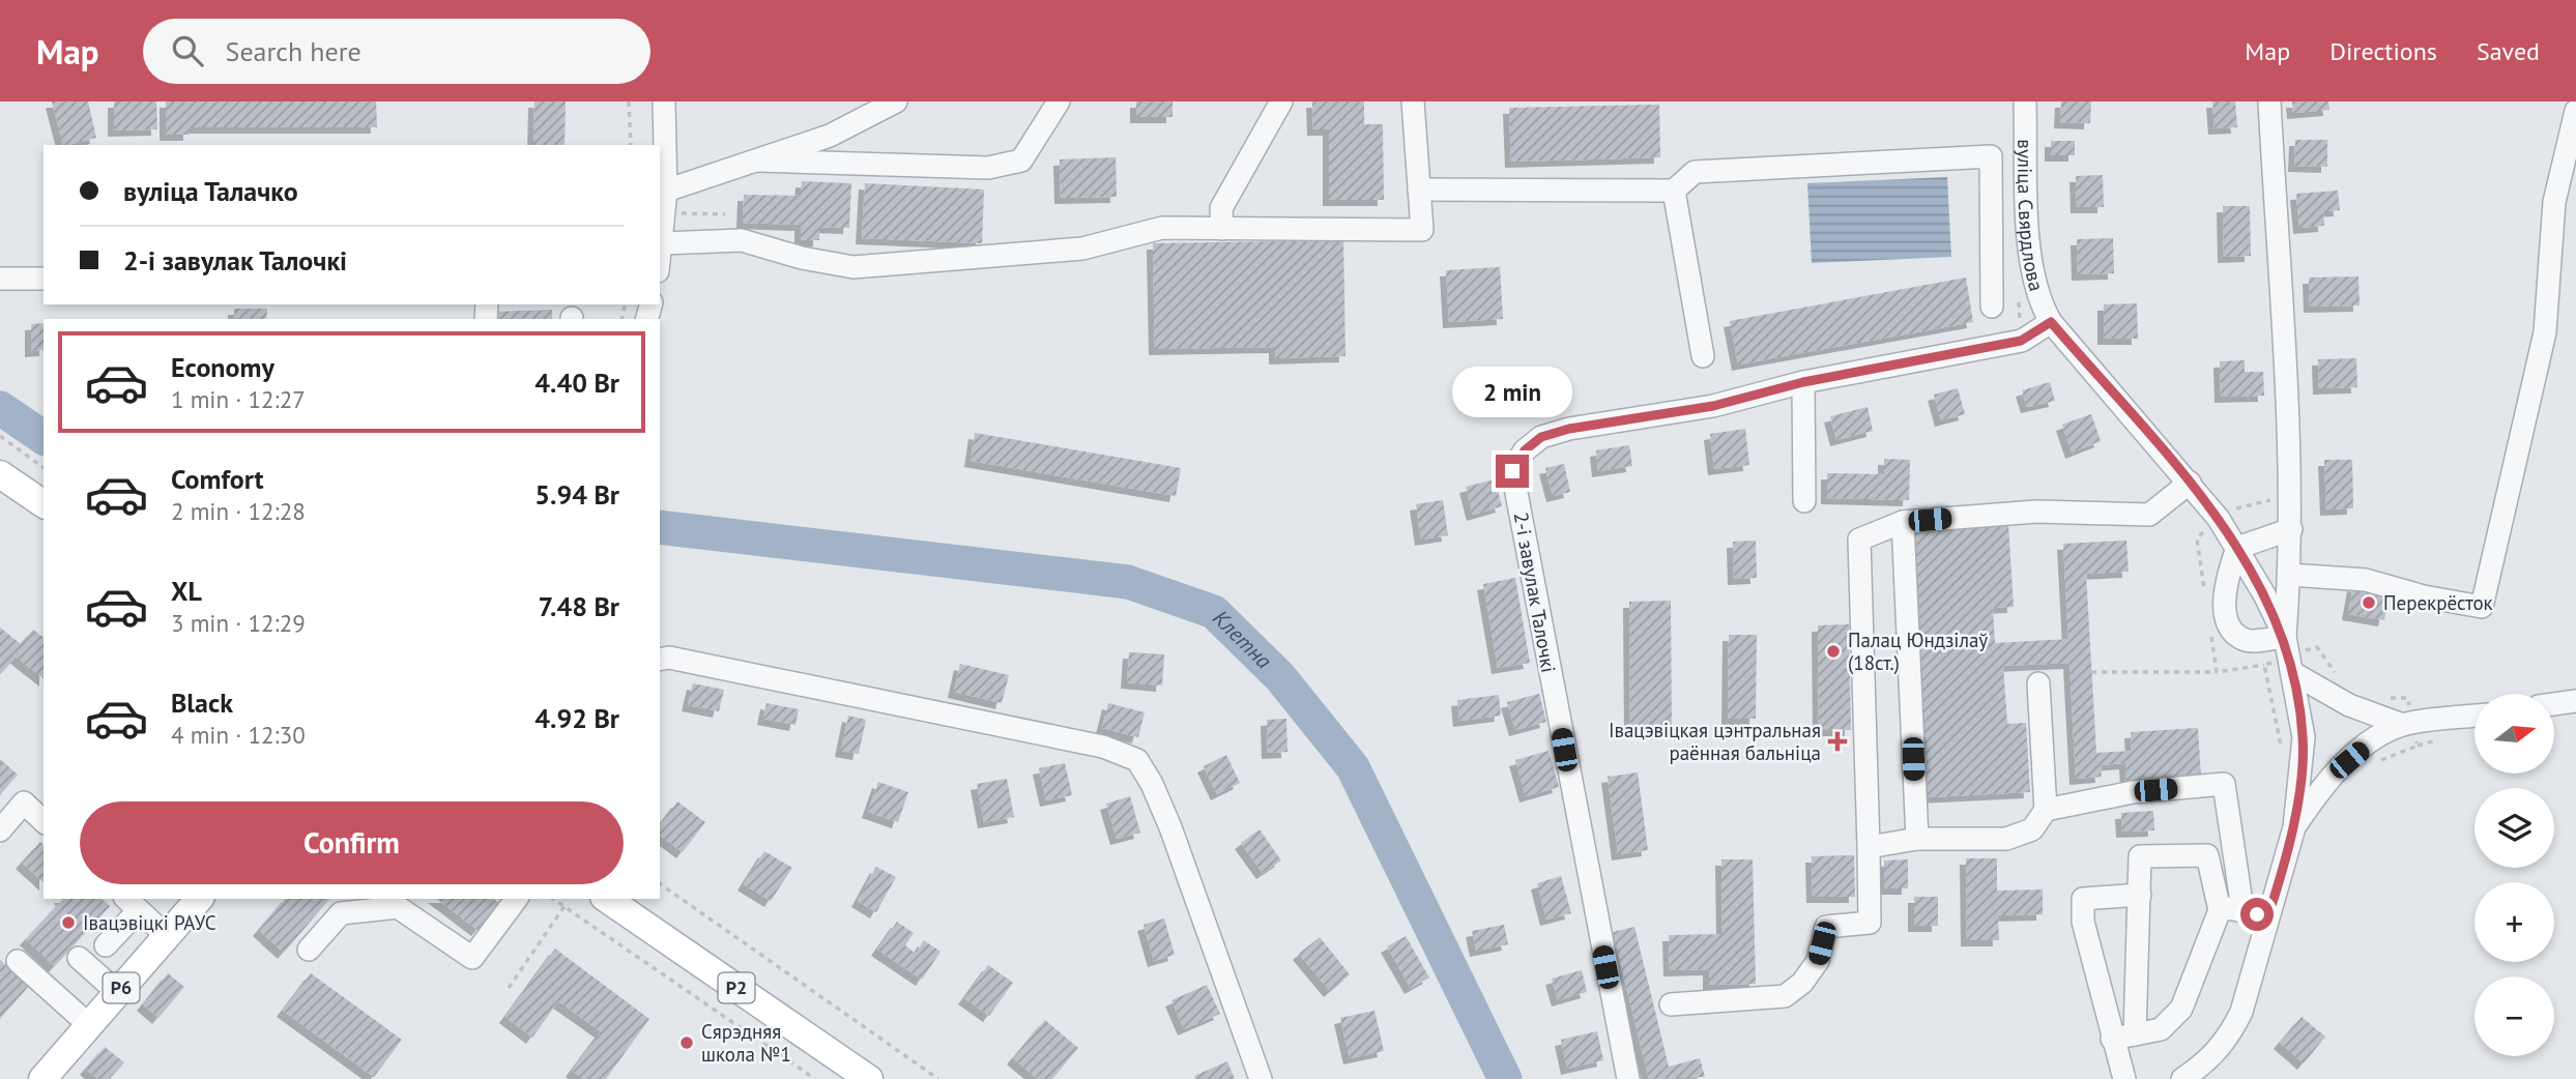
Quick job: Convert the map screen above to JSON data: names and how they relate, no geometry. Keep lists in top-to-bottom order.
{
  "streets": {
    "main road": ["Р6", "Р2"],
    "street": ["вуліца Свярдлова", "2-і завулак Талочкі"]
  },
  "crossings": [
    ["вуліца Свярдлова", "2-і завулак Талочкі"]
  ],
  "water": ["Клетна"],
  "places": {
    "other": [
      "Перекрёсток",
      "Палац Юндзілаў (18ст.)",
      "Івацэвіцкі РАУС",
      "Сярэдняя школа №1"
    ],
    "health": ["Івацэвіцкая цэнтральная раённая бальніца"]
  },
  "north": "right",
  "page": {
    "header": "Map",
    "search": "Search here",
    "nav": ["Map", "Directions", "Saved"],
    "banner": ["вуліца Талачко", "2-і завулак Талочкі"],
    "list": [
      {
        "name": "Economy",
        "note": "1 min · 12:27",
        "value": "4.40 Br"
      },
      {
        "name": "Comfort",
        "note": "2 min · 12:28",
        "value": "5.94 Br"
      },
      {
        "name": "XL",
        "note": "3 min · 12:29",
        "value": "7.48 Br"
      },
      {
        "name": "Black",
        "note": "4 min · 12:30",
        "value": "4.92 Br"
      }
    ],
    "bubble": "2 min",
    "map_buttons": ["+", "−"],
    "buttons": "Confirm"
  }
}
